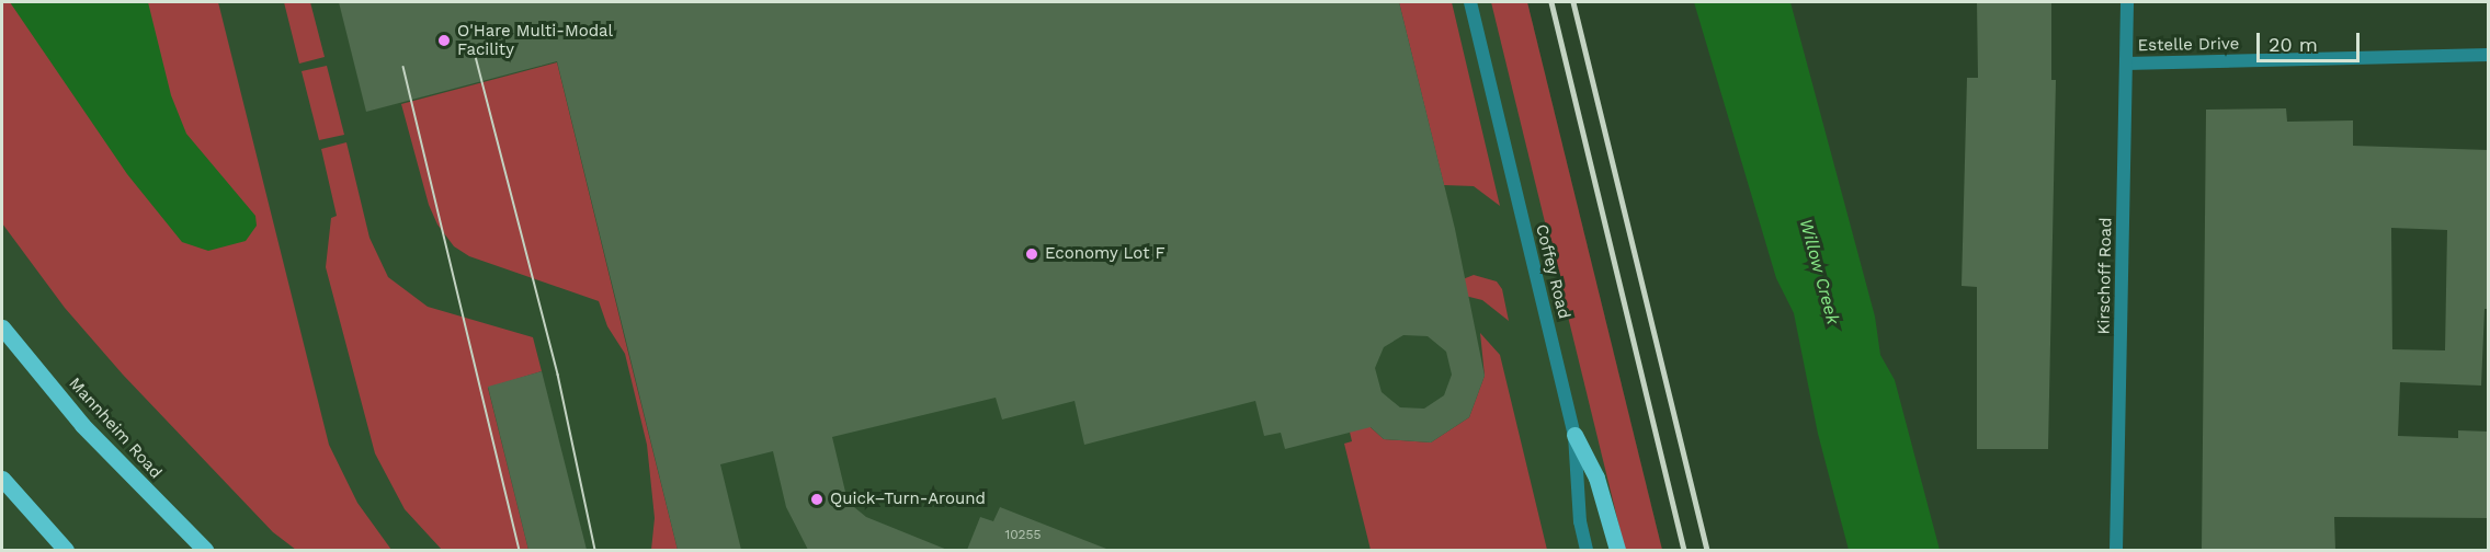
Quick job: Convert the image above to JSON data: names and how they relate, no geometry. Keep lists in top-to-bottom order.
{
  "streets": {
    "main road": ["Mannheim Road"],
    "street": ["Estelle Drive", "Coffey Road", "Kirschoff Road"]
  },
  "crossings": [
    ["Estelle Drive", "Kirschoff Road"]
  ],
  "water": ["Willow Creek"],
  "places": ["O'Hare Multi-Modal Facility", "Economy Lot F", "Quick–Turn-Around"],
  "house_numbers": ["10255"],
  "scale_bar": "20 m"
}
